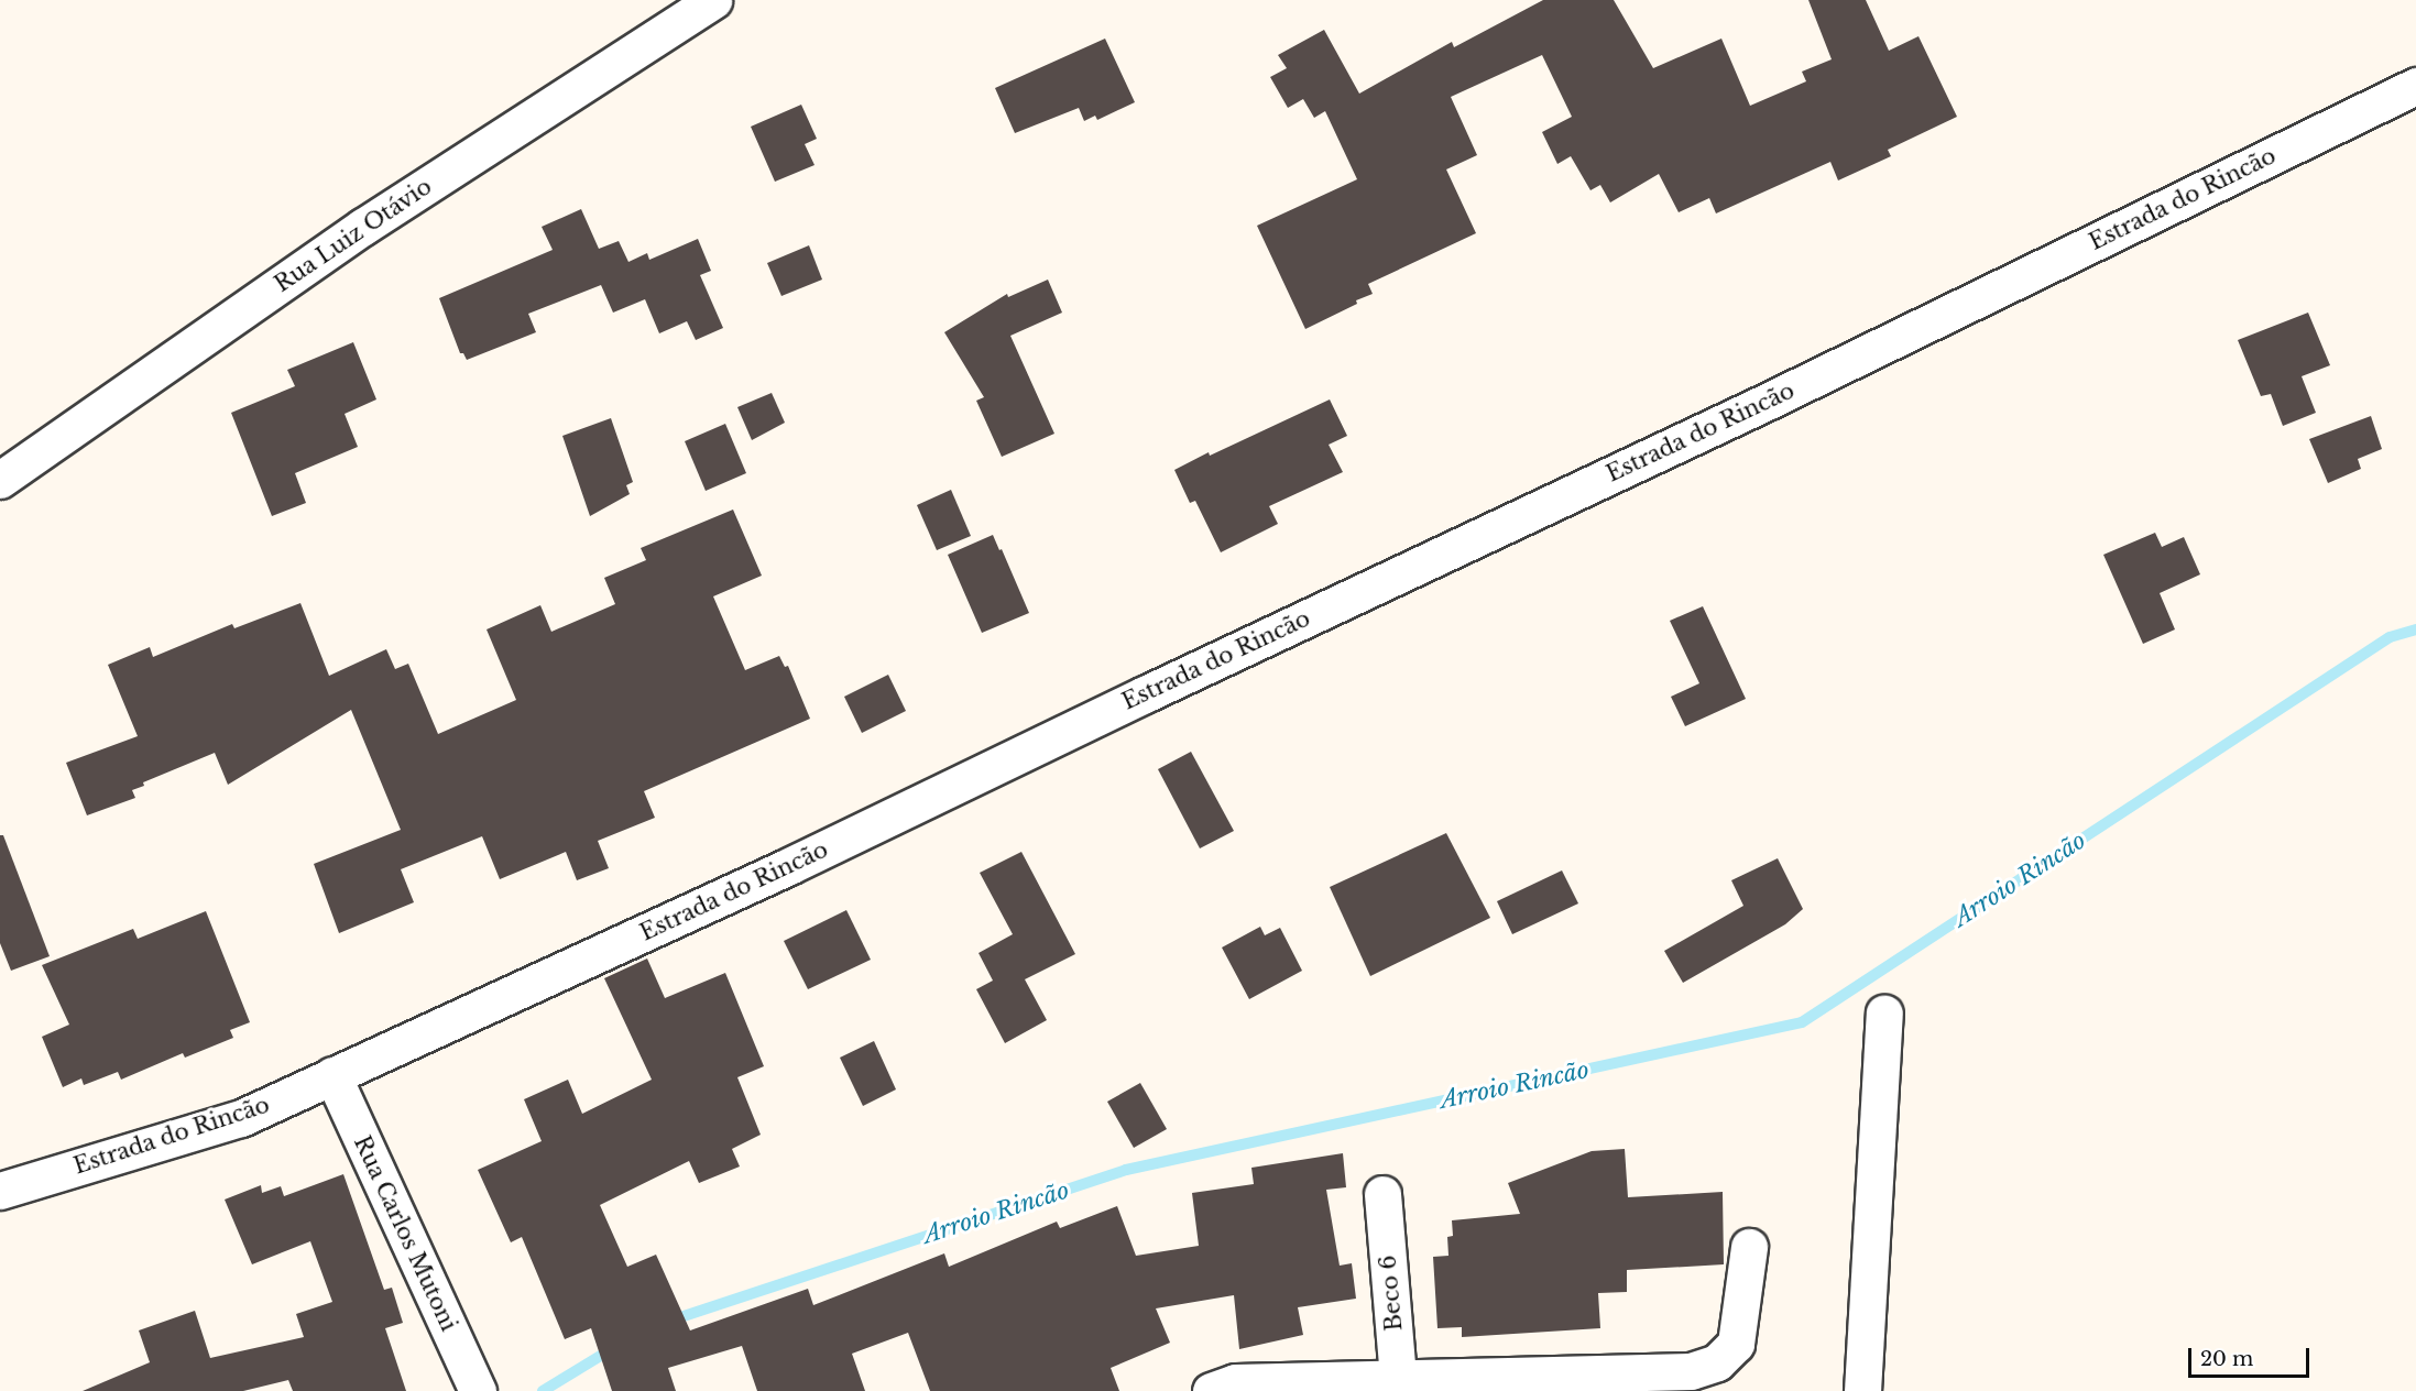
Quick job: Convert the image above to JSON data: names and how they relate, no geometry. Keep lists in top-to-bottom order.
{
  "streets": {
    "street": [
      "Estrada do Rincão",
      "Rua Luiz Otávio",
      "Rua Carlos Mutoni",
      "Beco 6"
    ]
  },
  "crossings": [
    ["Estrada do Rincão", "Rua Carlos Mutoni"]
  ],
  "water": ["Arroio Rincão"],
  "scale_bar": "20 m"
}
